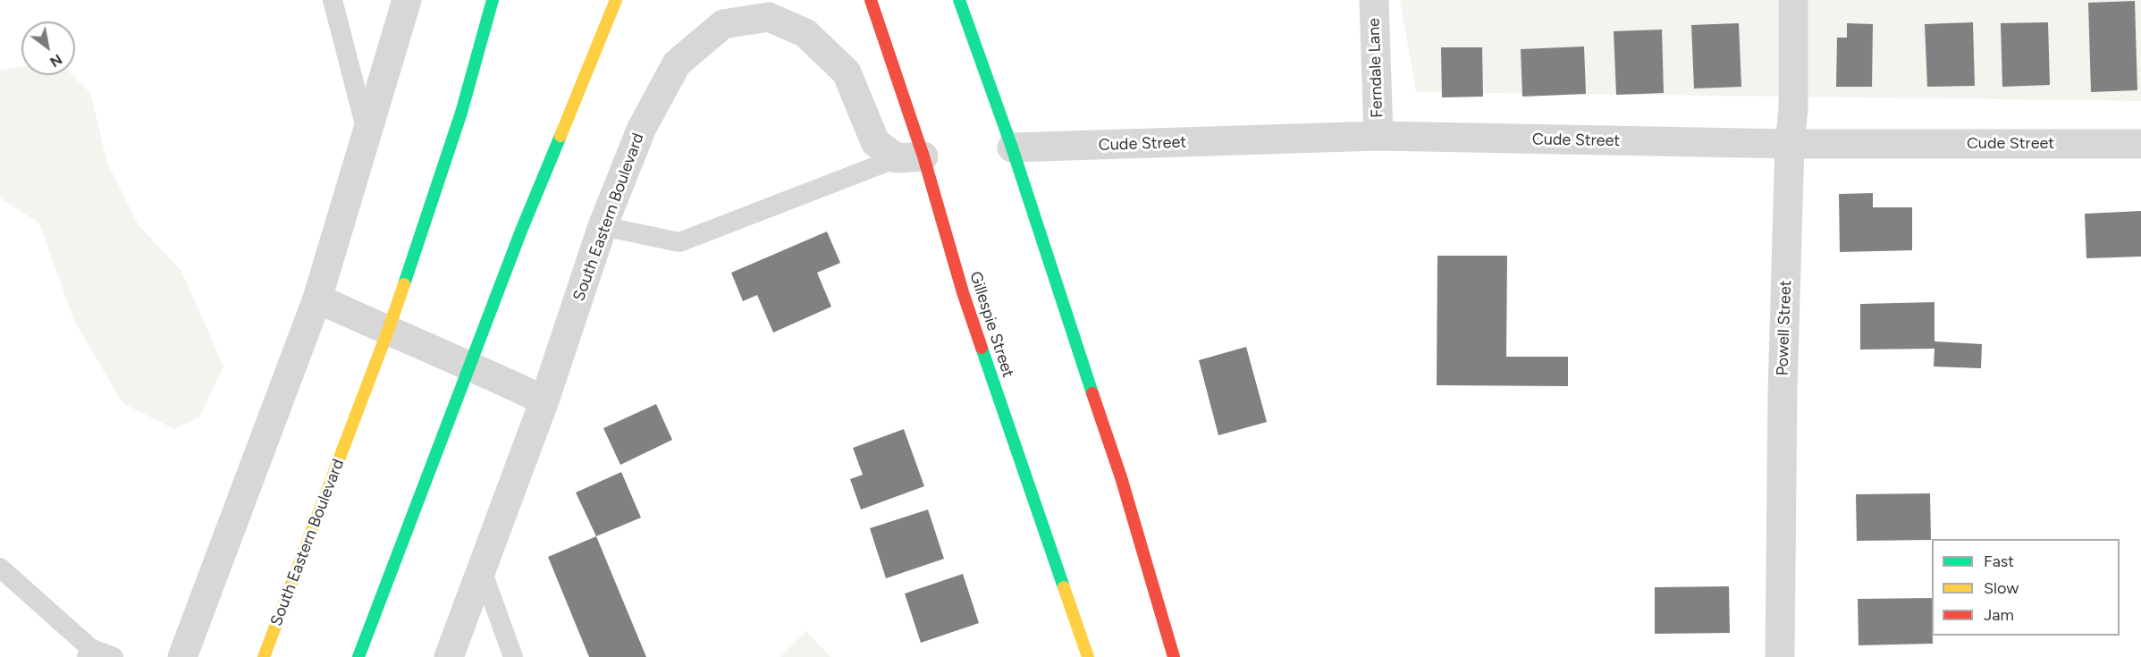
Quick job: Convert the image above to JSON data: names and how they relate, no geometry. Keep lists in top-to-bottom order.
{
  "streets": {
    "main road": ["South Eastern Boulevard", "Gillespie Street"],
    "street": ["Ferndale Lane", "Cude Street", "Powell Street"]
  },
  "crossings": [
    ["Ferndale Lane", "Cude Street"],
    ["Cude Street", "Powell Street"],
    ["South Eastern Boulevard", "Gillespie Street"]
  ],
  "legend": ["Fast", "Slow", "Jam"],
  "north": "bottom right"
}
